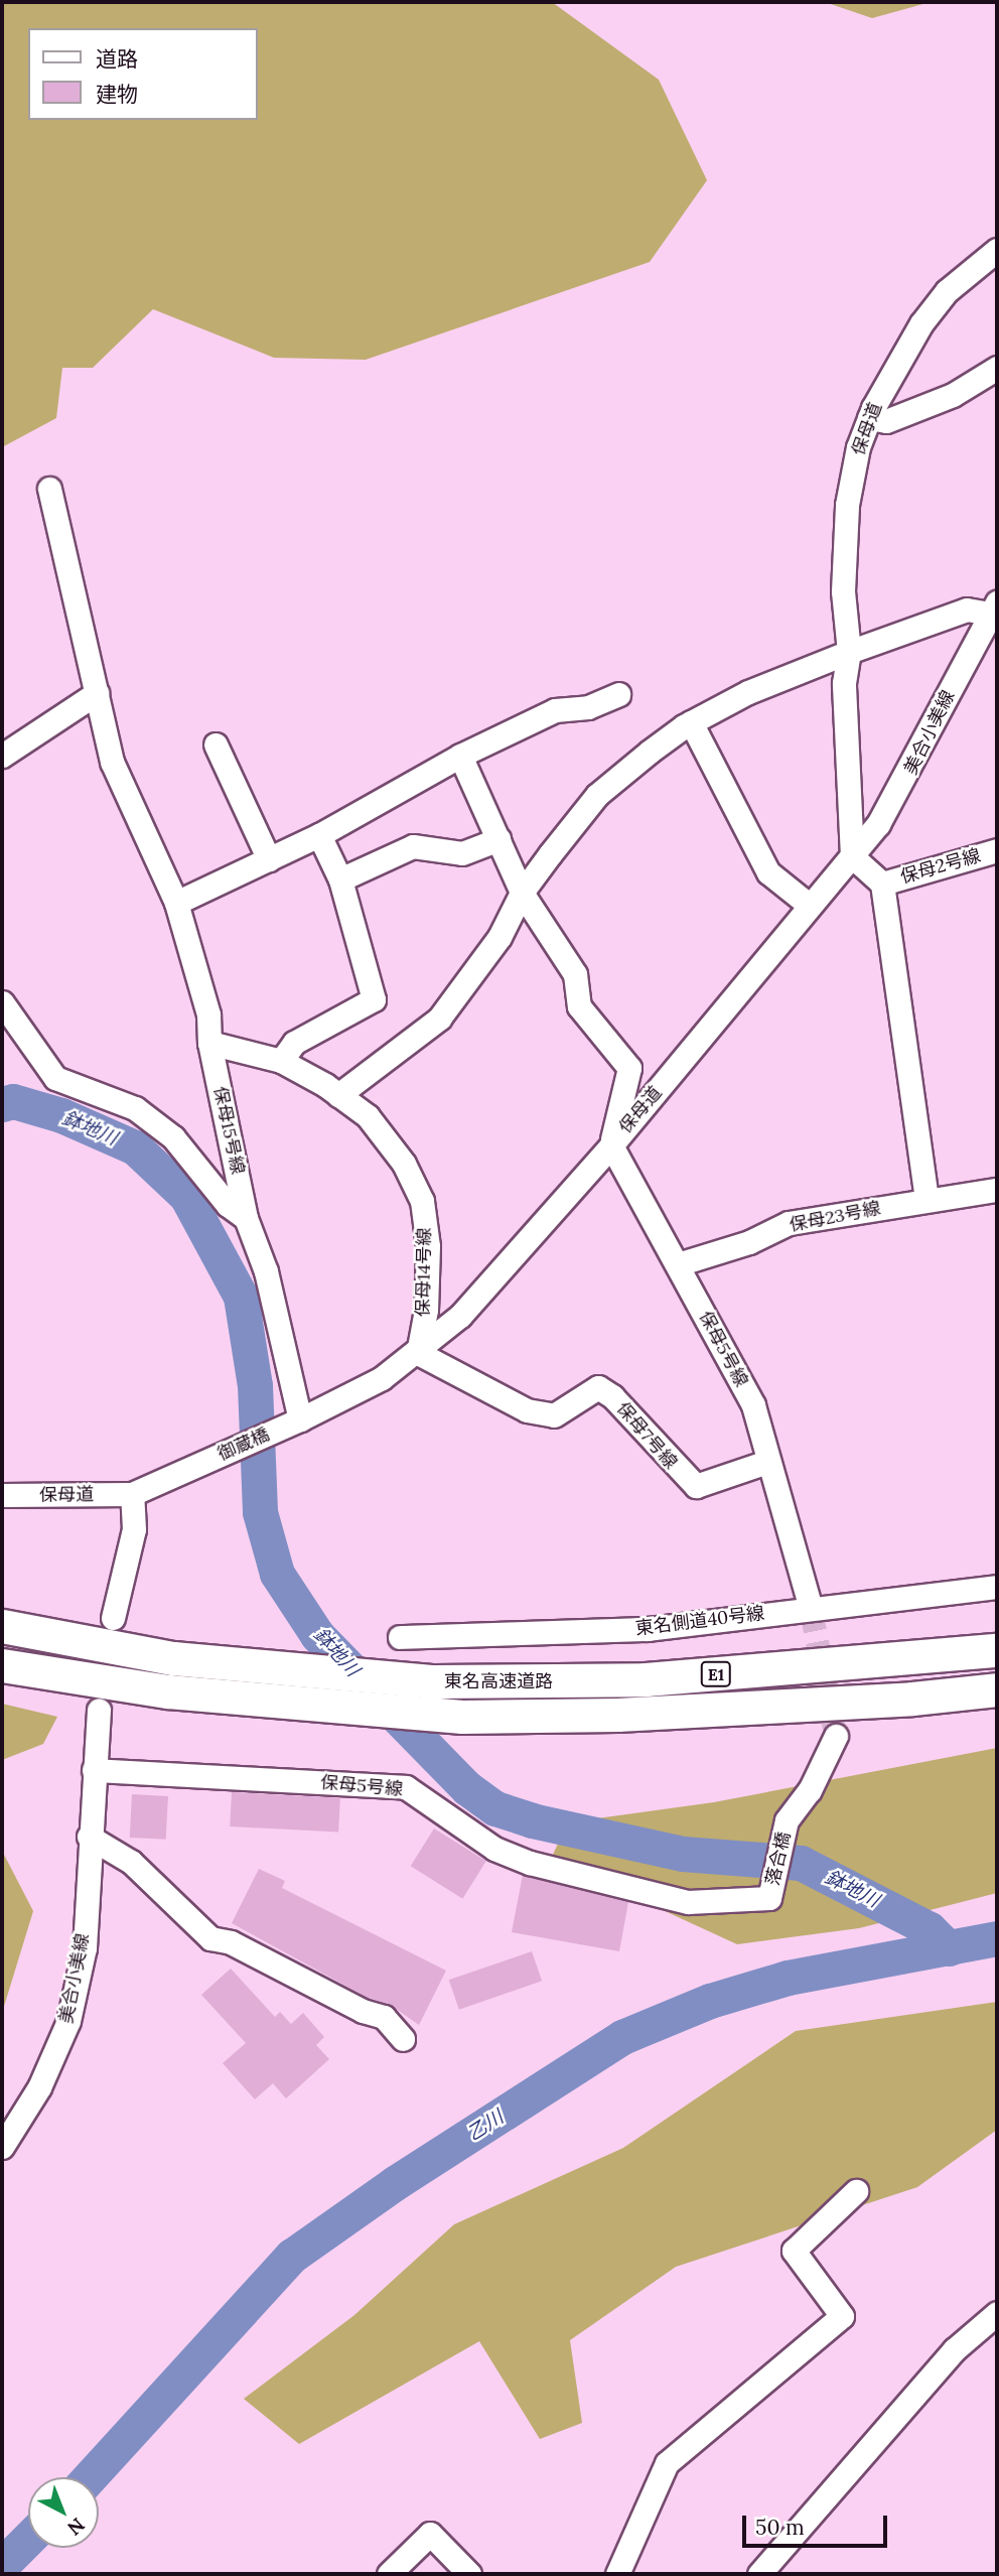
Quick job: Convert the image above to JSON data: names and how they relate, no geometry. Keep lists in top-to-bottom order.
{
  "streets": {
    "highway": ["E1", "東名高速道路"],
    "street": [
      "保母道",
      "美合小美線",
      "保母2号線",
      "保母15号線",
      "保母23号線",
      "保母14号線",
      "保母5号線",
      "保母7号線",
      "御蔵橋",
      "東名側道40号線",
      "落合橋"
    ]
  },
  "crossings": [
    ["保母道", "美合小美線"],
    ["保母道", "保母2号線"],
    ["保母道", "保母15号線"],
    ["保母道", "保母14号線"],
    ["保母道", "保母5号線"],
    ["保母道", "保母7号線"],
    ["保母道", "御蔵橋"],
    ["美合小美線", "保母2号線"],
    ["美合小美線", "保母5号線"],
    ["保母15号線", "保母14号線"],
    ["保母15号線", "御蔵橋"],
    ["保母23号線", "保母5号線"],
    ["保母14号線", "保母7号線"],
    ["保母5号線", "保母7号線"],
    ["保母5号線", "東名側道40号線"],
    ["保母5号線", "落合橋"]
  ],
  "water": ["鉢地川", "乙川"],
  "legend": ["道路", "建物"],
  "scale_bar": "50 m",
  "north": "bottom right"
}
